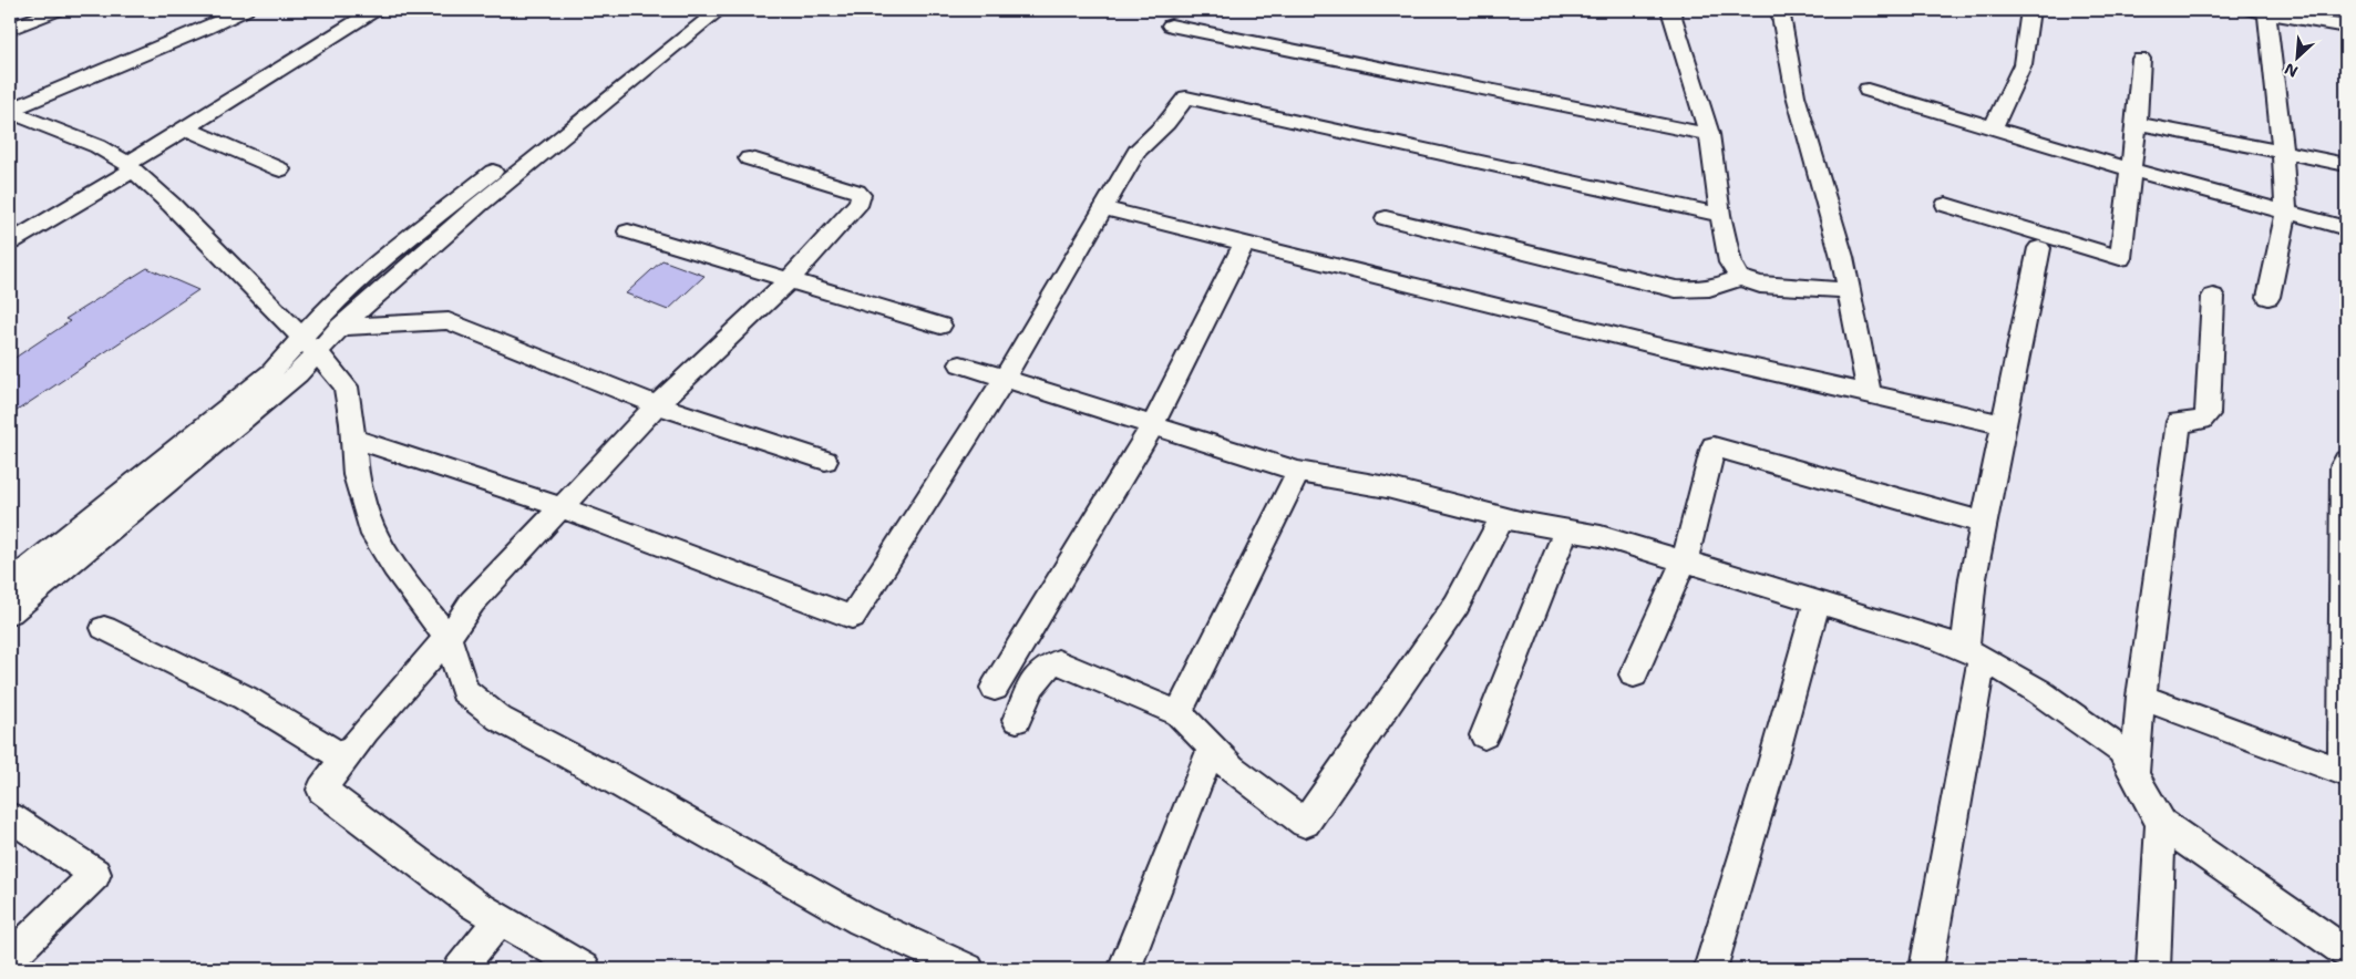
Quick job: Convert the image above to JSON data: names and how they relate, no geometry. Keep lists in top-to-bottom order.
{
  "north": "bottom left"
}
